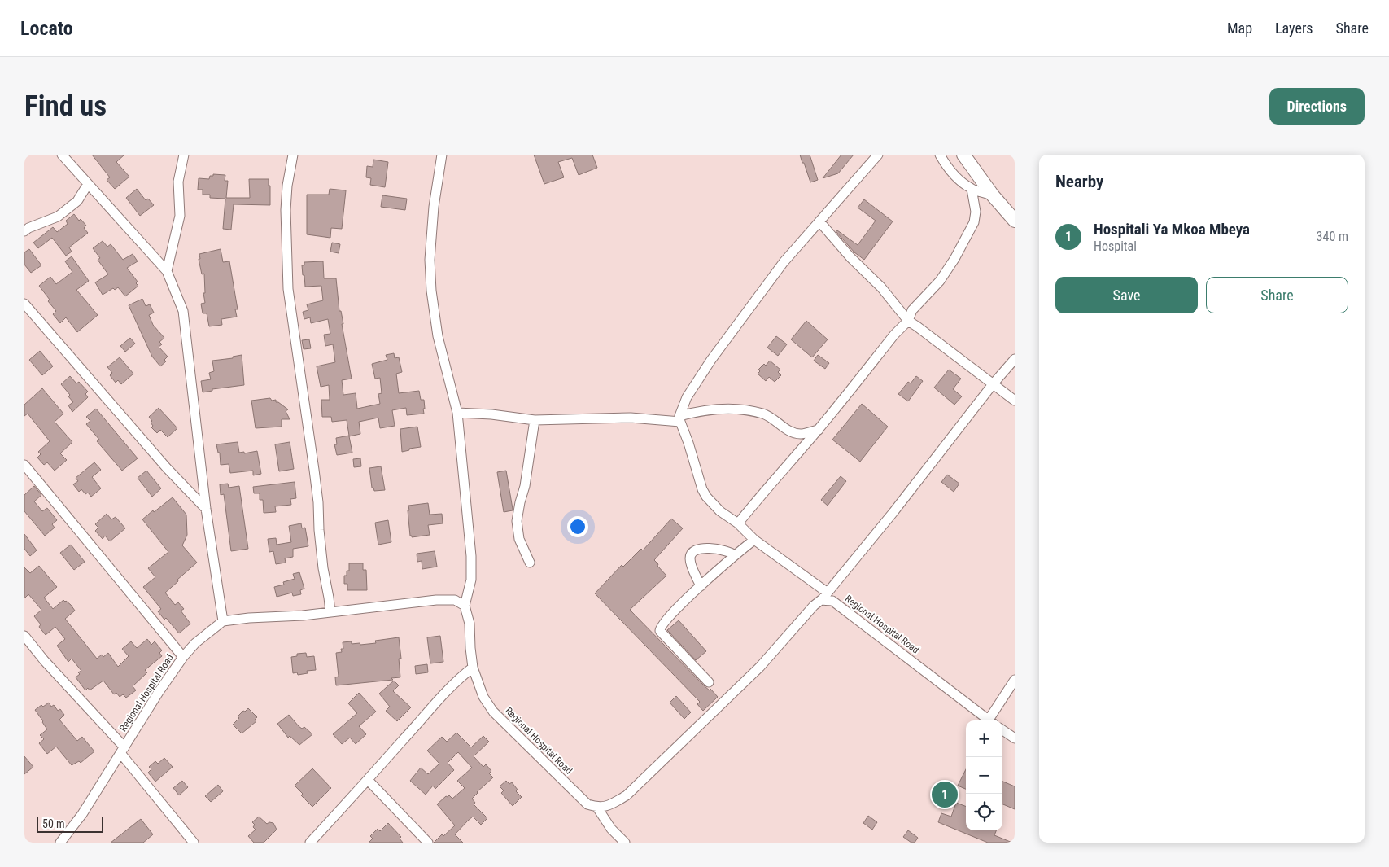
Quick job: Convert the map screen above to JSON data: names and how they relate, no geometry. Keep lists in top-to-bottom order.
{
  "streets": {
    "street": ["Regional Hospital Road"]
  },
  "scale_bar": "50 m",
  "page": {
    "header": "Locato",
    "nav": ["Map", "Layers", "Share"],
    "buttons": [
      "Directions",
      ["Save", "Share"]
    ],
    "title": "Find us",
    "heading": "Nearby",
    "list": [
      {
        "mark": "1",
        "name": "Hospitali Ya Mkoa Mbeya",
        "note": "Hospital",
        "value": "340 m"
      }
    ],
    "map_buttons": ["+", "−"],
    "pins": "1",
    "scale": "50 m"
  }
}
